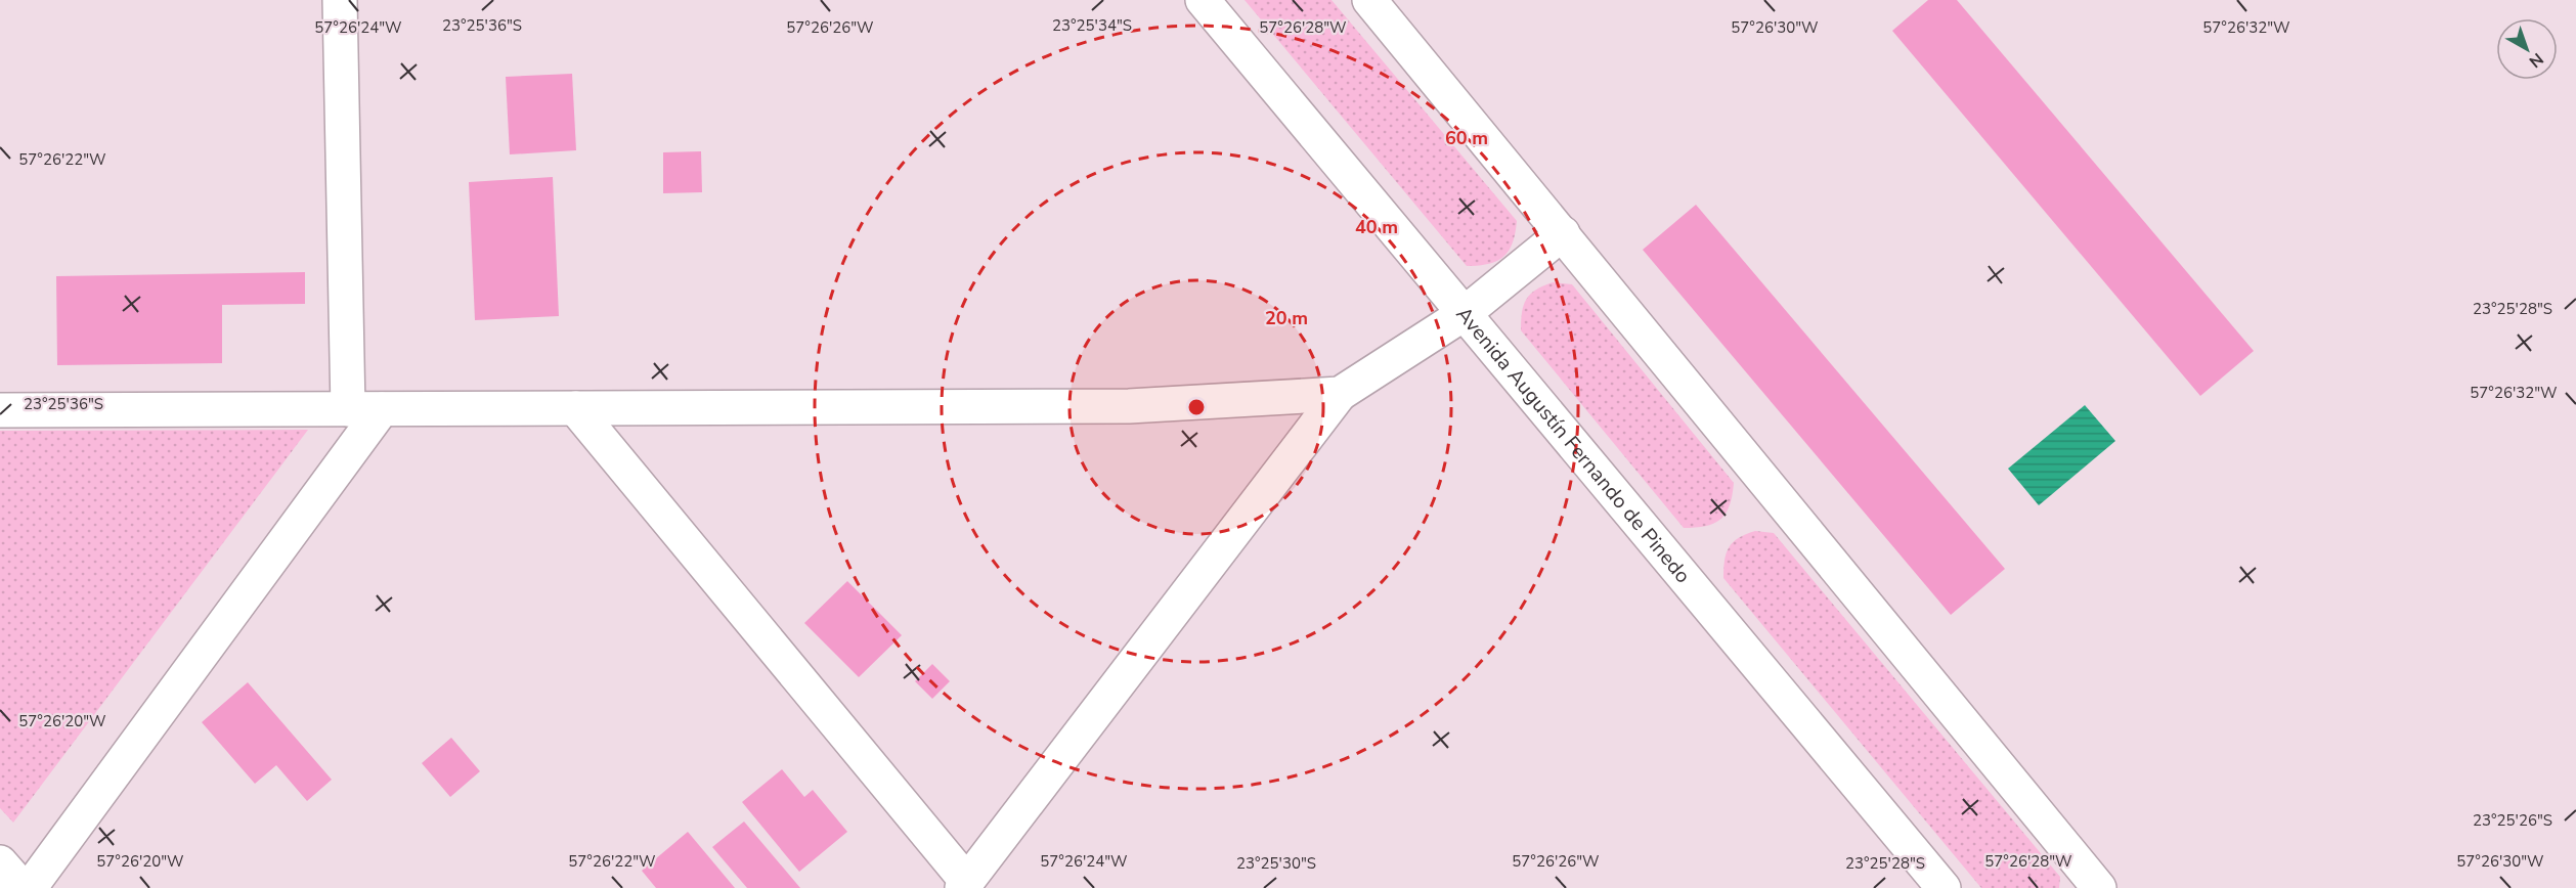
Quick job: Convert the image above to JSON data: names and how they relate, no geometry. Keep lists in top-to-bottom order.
{
  "streets": {
    "street": ["Avenida Augustín Fernando de Pinedo"]
  },
  "north": "bottom right",
  "coordinates": [
    "23°25'36\"S",
    "23°25'34\"S",
    "57°26'24\"W",
    "57°26'26\"W",
    "57°26'28\"W",
    "57°26'30\"W",
    "57°26'32\"W",
    "57°26'22\"W",
    "23°25'28\"S",
    "57°26'20\"W",
    "23°25'26\"S",
    "23°25'30\"S"
  ],
  "rings": ["60 m", "40 m", "20 m"]
}
